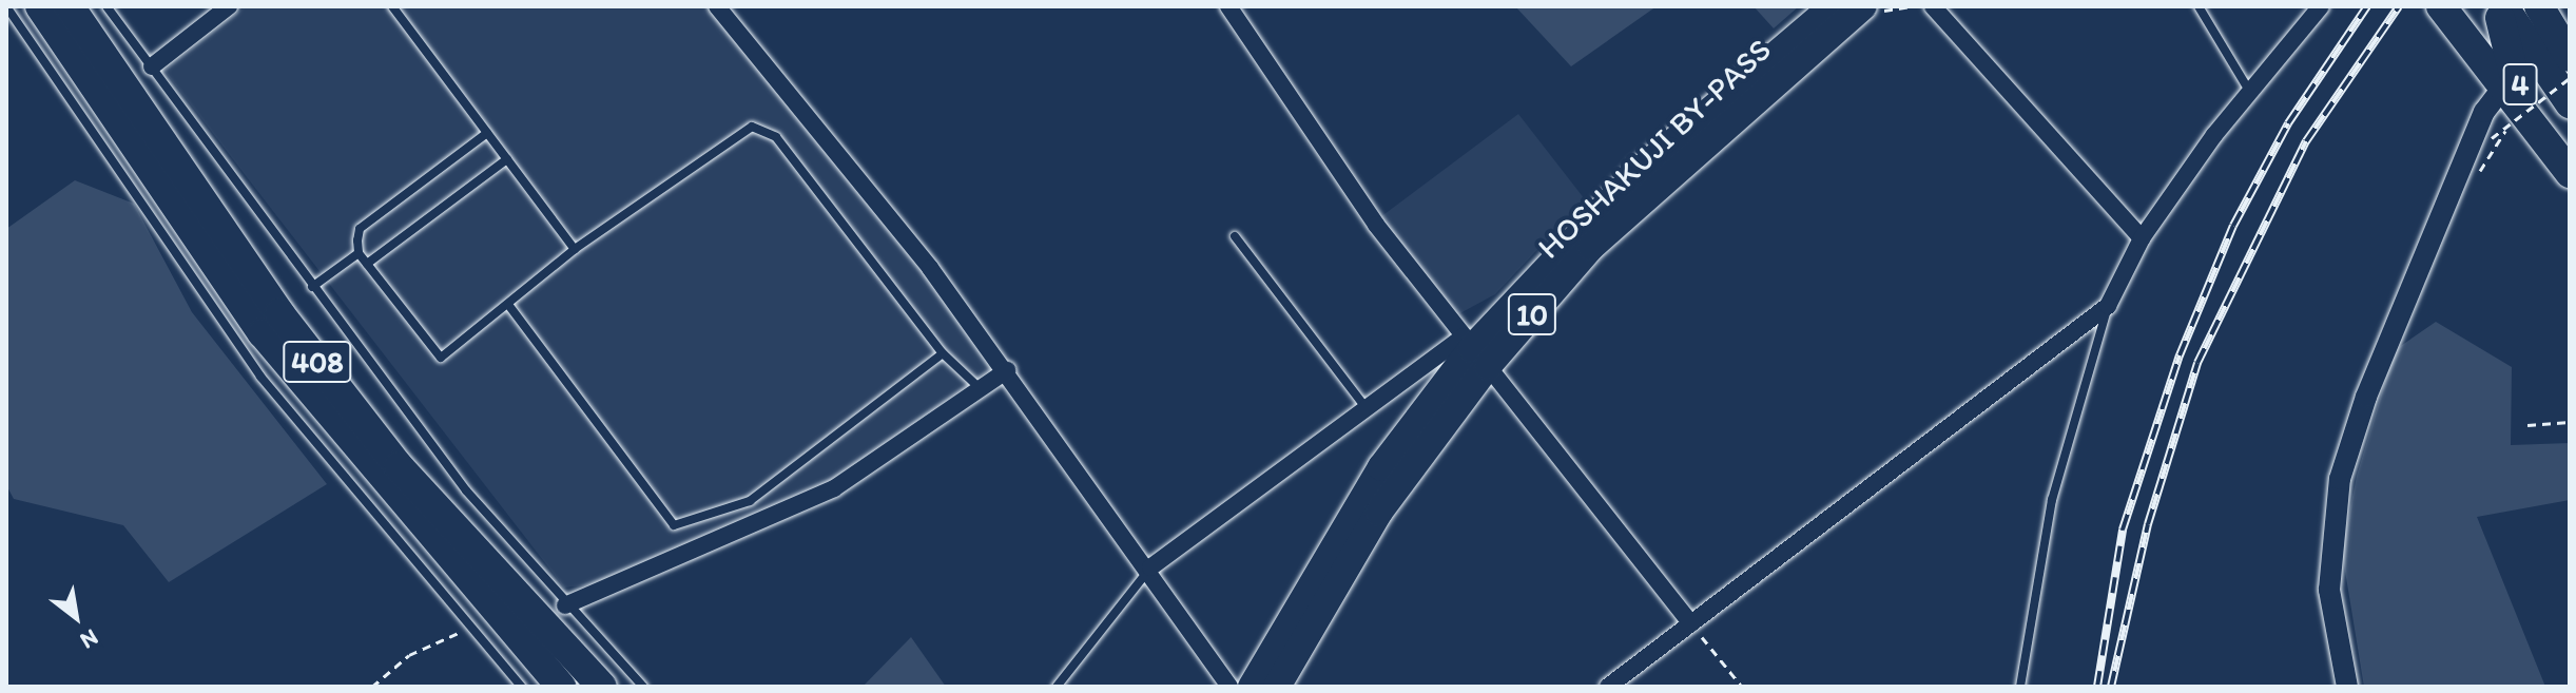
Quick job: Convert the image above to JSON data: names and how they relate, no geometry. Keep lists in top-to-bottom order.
{
  "streets": {
    "highway": ["4", "408"],
    "main road": ["HOSHAKUJI BY-PASS", "10"]
  },
  "north": "bottom right"
}
